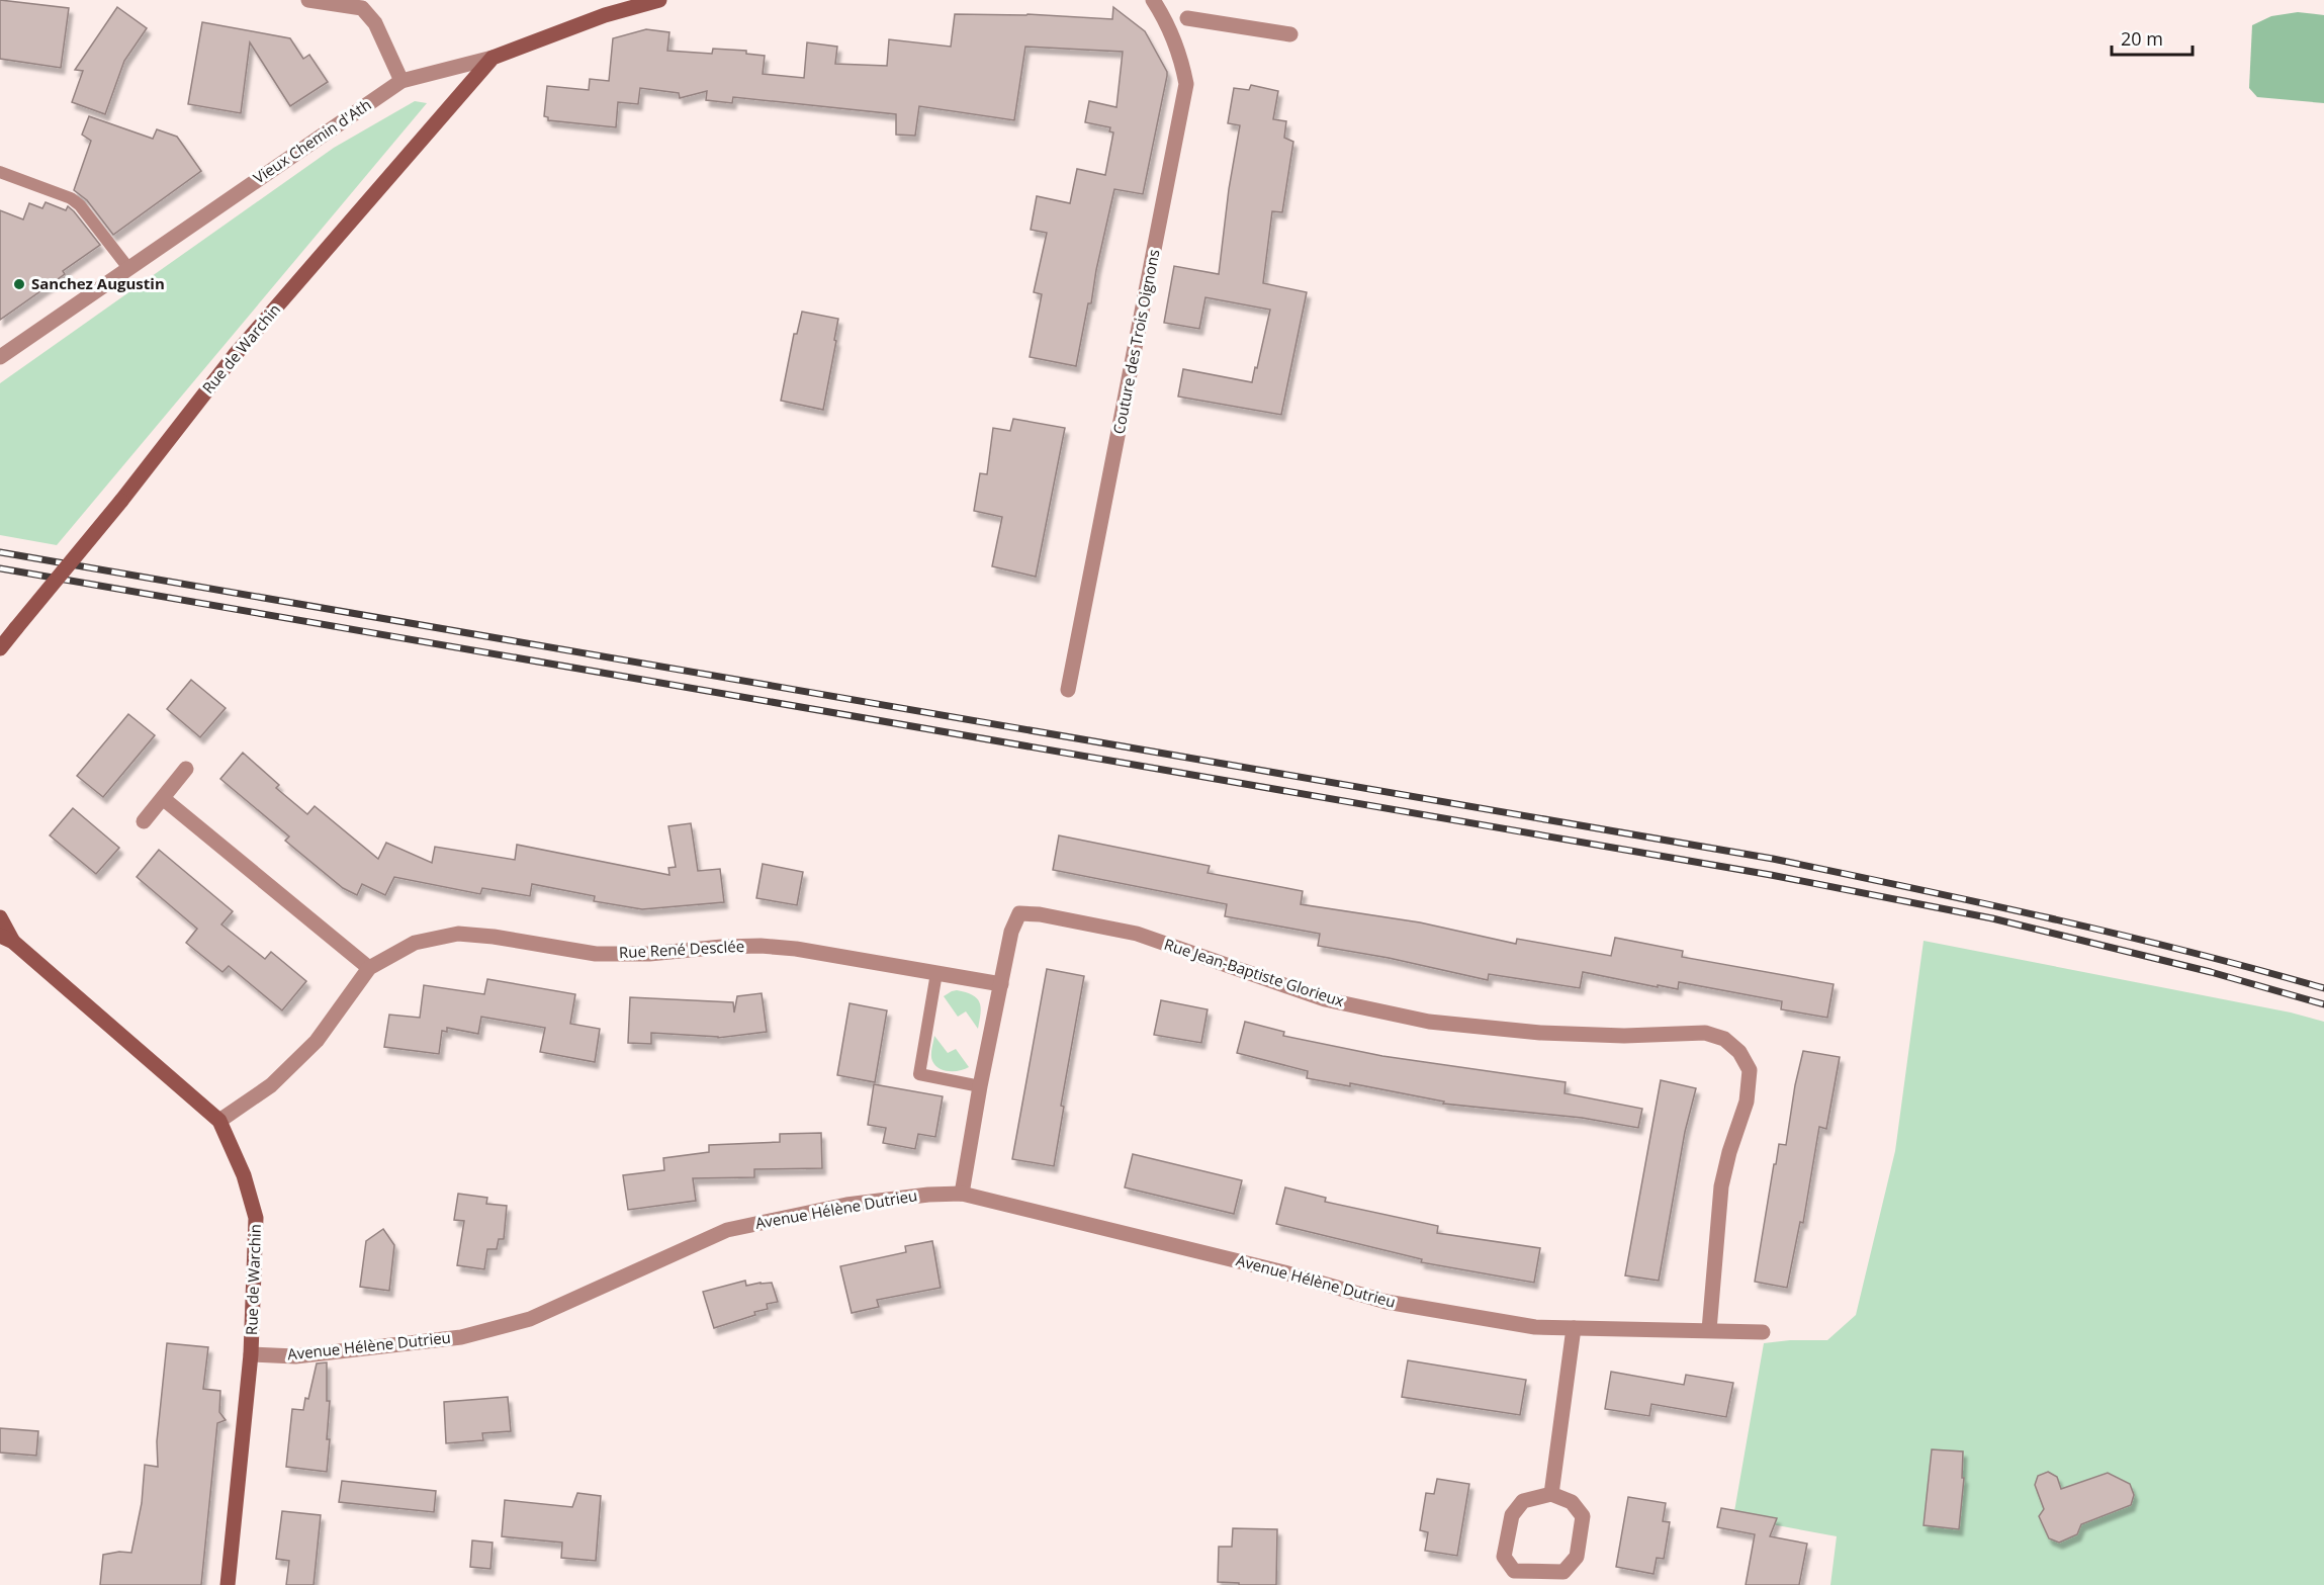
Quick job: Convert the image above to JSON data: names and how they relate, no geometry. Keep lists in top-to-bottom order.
{
  "streets": {
    "street": [
      "Vieux Chemin d'Ath",
      "Couture des Trois Oignons",
      "Rue de Warchin",
      "Rue René Desclée",
      "Rue Jean-Baptiste Glorieux",
      "Avenue Hélène Dutrieu"
    ]
  },
  "crossings": [
    ["Vieux Chemin d'Ath", "Rue de Warchin"],
    ["Rue de Warchin", "Rue René Desclée"],
    ["Rue de Warchin", "Avenue Hélène Dutrieu"],
    ["Rue René Desclée", "Rue Jean-Baptiste Glorieux"],
    ["Rue Jean-Baptiste Glorieux", "Avenue Hélène Dutrieu"]
  ],
  "places": ["Sanchez Augustin"],
  "scale_bar": "20 m"
}
